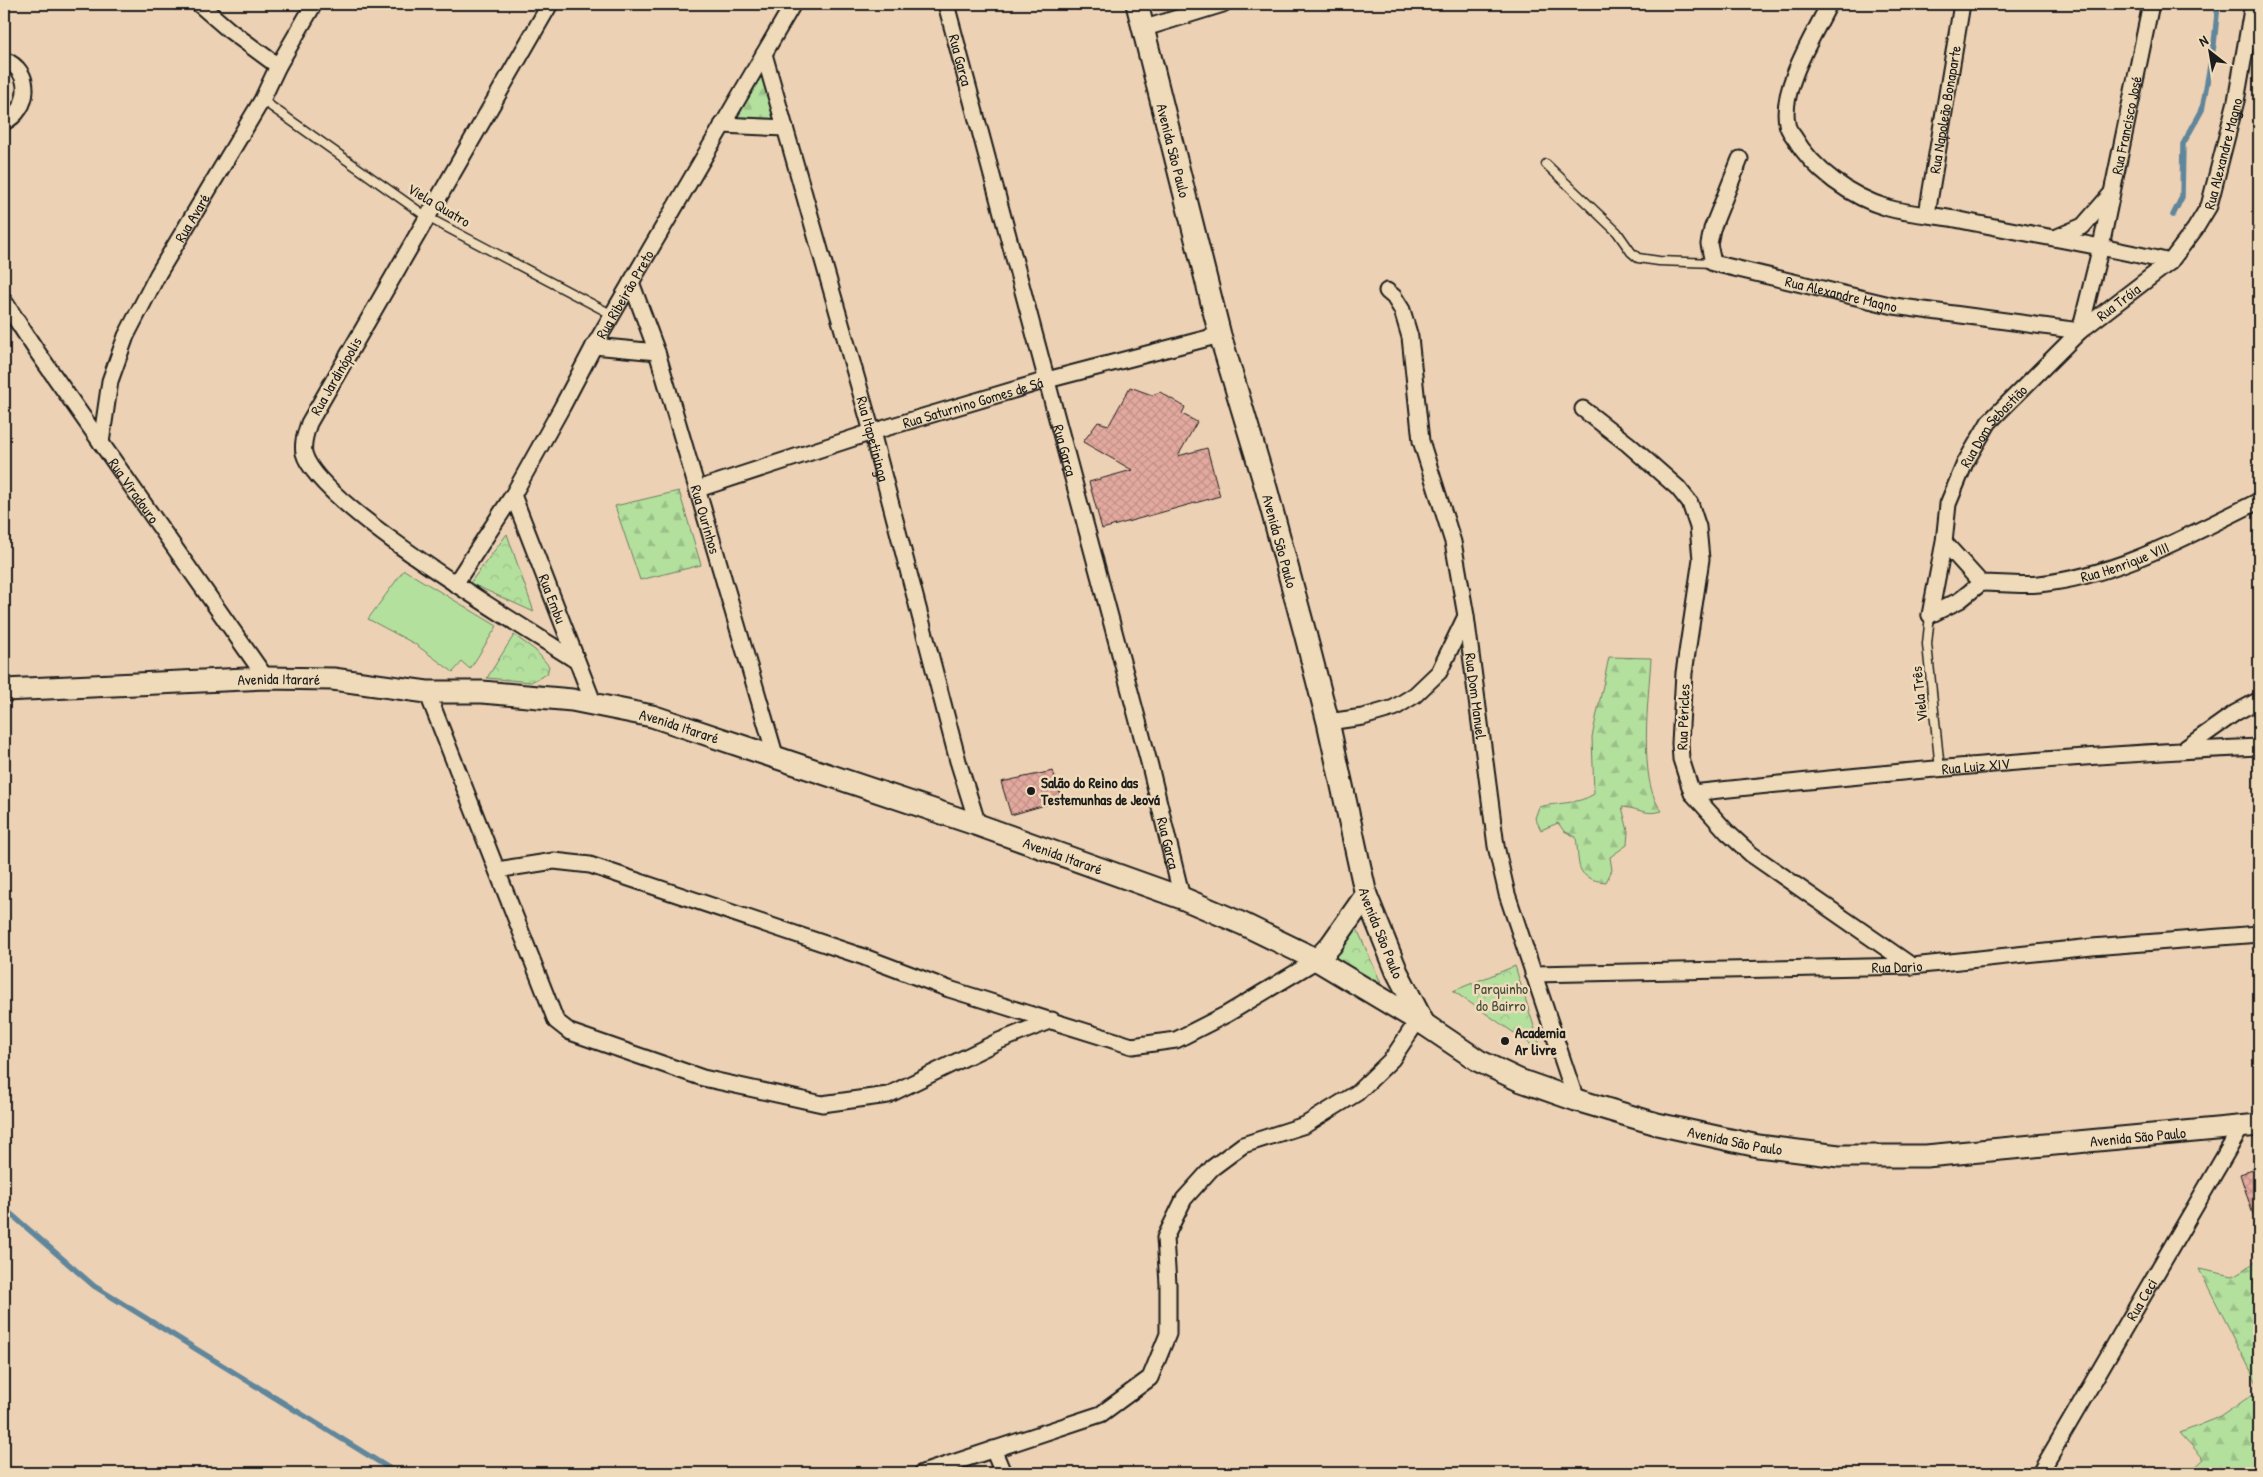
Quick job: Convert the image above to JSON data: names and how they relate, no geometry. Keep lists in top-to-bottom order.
{
  "streets": {
    "main road": ["Avenida São Paulo", "Avenida Itararé"],
    "street": [
      "Rua Garça",
      "Rua Napoleão Bonaparte",
      "Rua Francisco José",
      "Rua Alexandre Magno",
      "Rua Avaré",
      "Rua Ribeirão Preto",
      "Rua Tróia",
      "Rua Jardinópolis",
      "Rua Saturnino Gomes de Sá",
      "Rua Dom Sebastião",
      "Rua Itapetininga",
      "Rua Viradouro",
      "Rua Ourinhos",
      "Rua Henrique VIII",
      "Rua Embu",
      "Rua Dom Manuel",
      "Rua Péricles",
      "Rua Luiz XIV",
      "Rua Dario",
      "Rua Ceci"
    ],
    "lane": ["Viela Quatro", "Viela Três"]
  },
  "crossings": [
    ["Rua Garça", "Rua Saturnino Gomes de Sá"],
    ["Rua Garça", "Avenida Itararé"],
    ["Rua Francisco José", "Rua Tróia"],
    ["Avenida São Paulo", "Rua Saturnino Gomes de Sá"],
    ["Avenida São Paulo", "Avenida Itararé"],
    ["Avenida São Paulo", "Rua Dom Manuel"],
    ["Avenida São Paulo", "Rua Ceci"],
    ["Rua Alexandre Magno", "Rua Tróia"],
    ["Rua Alexandre Magno", "Rua Dom Sebastião"],
    ["Viela Quatro", "Rua Avaré"],
    ["Viela Quatro", "Rua Ribeirão Preto"],
    ["Viela Quatro", "Rua Jardinópolis"],
    ["Rua Avaré", "Rua Viradouro"],
    ["Rua Ribeirão Preto", "Rua Jardinópolis"],
    ["Rua Ribeirão Preto", "Rua Itapetininga"],
    ["Rua Ribeirão Preto", "Rua Ourinhos"],
    ["Rua Ribeirão Preto", "Rua Embu"],
    ["Rua Tróia", "Rua Dom Sebastião"],
    ["Rua Jardinópolis", "Rua Embu"],
    ["Rua Saturnino Gomes de Sá", "Rua Itapetininga"],
    ["Rua Saturnino Gomes de Sá", "Rua Ourinhos"],
    ["Rua Itapetininga", "Avenida Itararé"],
    ["Rua Viradouro", "Avenida Itararé"],
    ["Rua Ourinhos", "Avenida Itararé"],
    ["Rua Embu", "Avenida Itararé"],
    ["Viela Três", "Rua Luiz XIV"],
    ["Rua Dom Manuel", "Rua Dario"],
    ["Rua Péricles", "Rua Luiz XIV"],
    ["Rua Péricles", "Rua Dario"]
  ],
  "parks": ["Parquinho do Bairro"],
  "places": ["Salão do Reino das Testemunhas de Jeová", "Academia Ar livre"],
  "north": "top left"
}
